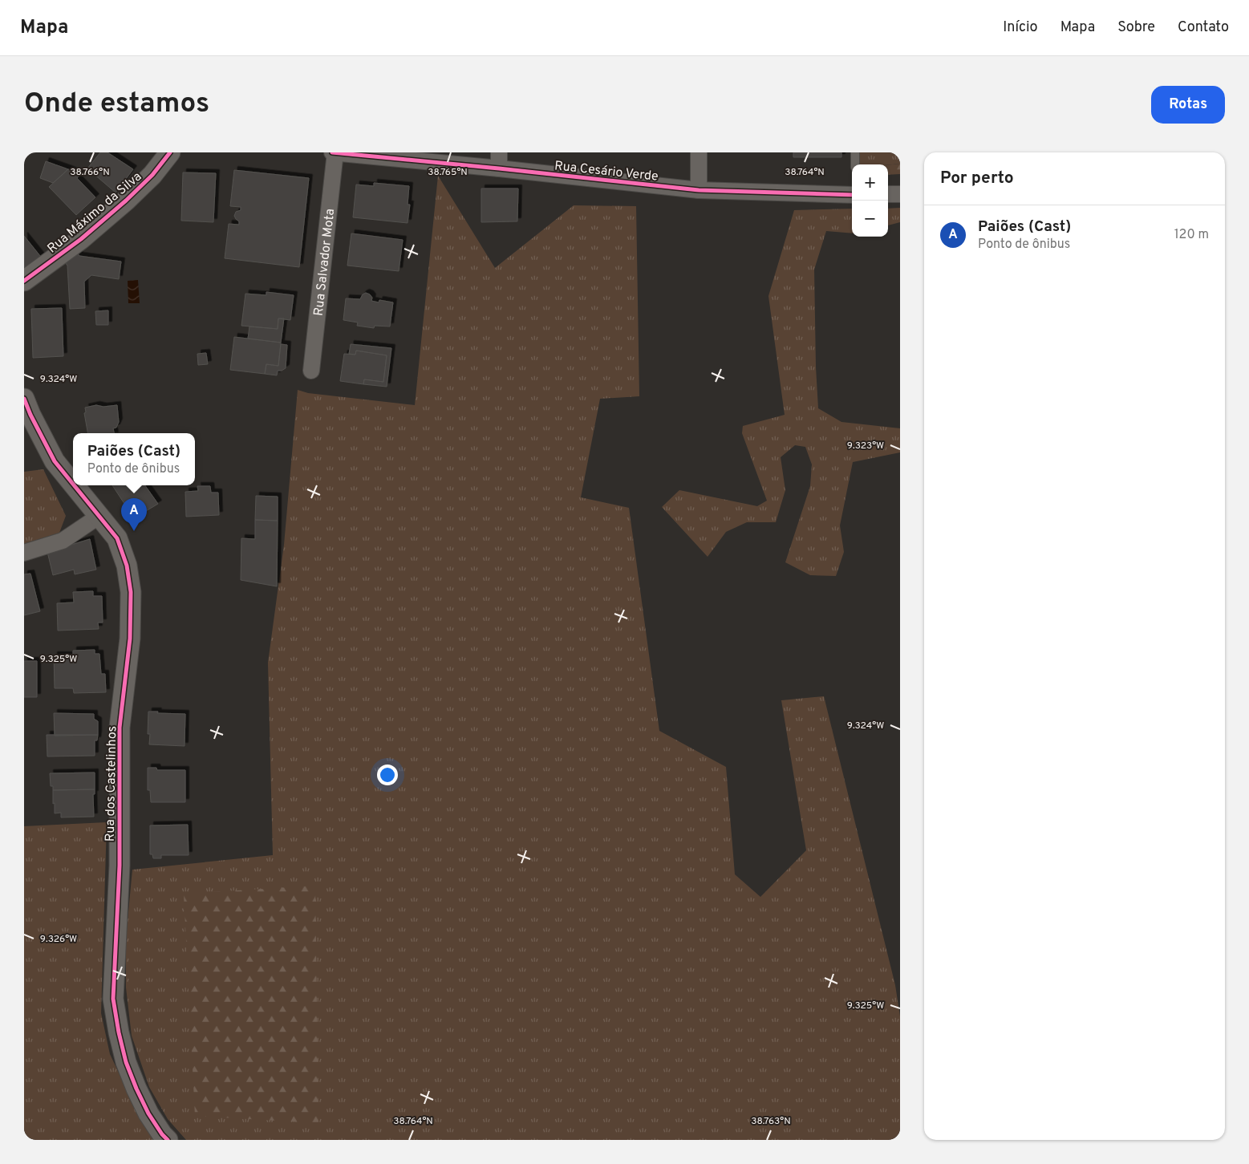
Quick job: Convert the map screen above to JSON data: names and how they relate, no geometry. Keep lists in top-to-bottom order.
{
  "streets": {
    "street": [
      "Rua Cesário Verde",
      "Rua Máximo da Silva",
      "Rua Salvador Mota",
      "Rua dos Castelinhos"
    ]
  },
  "crossings": [
    ["Rua Cesário Verde", "Rua Salvador Mota"]
  ],
  "page": {
    "header": "Mapa",
    "nav": [
      "Início",
      "Mapa",
      "Sobre",
      "Contato"
    ],
    "buttons": "Rotas",
    "title": "Onde estamos",
    "heading": "Por perto",
    "map_buttons": ["+", "−"],
    "list": [
      {
        "mark": "A",
        "name": "Paiões (Cast)",
        "note": "Ponto de ônibus",
        "value": "120 m"
      }
    ],
    "popup": ["Paiões (Cast)", "Ponto de ônibus"],
    "pins": "A"
  },
  "coordinates": [
    "38.765°N",
    "38.764°N",
    "38.766°N",
    "9.324°W",
    "9.323°W",
    "9.325°W",
    "9.326°W",
    "38.763°N"
  ]
}
